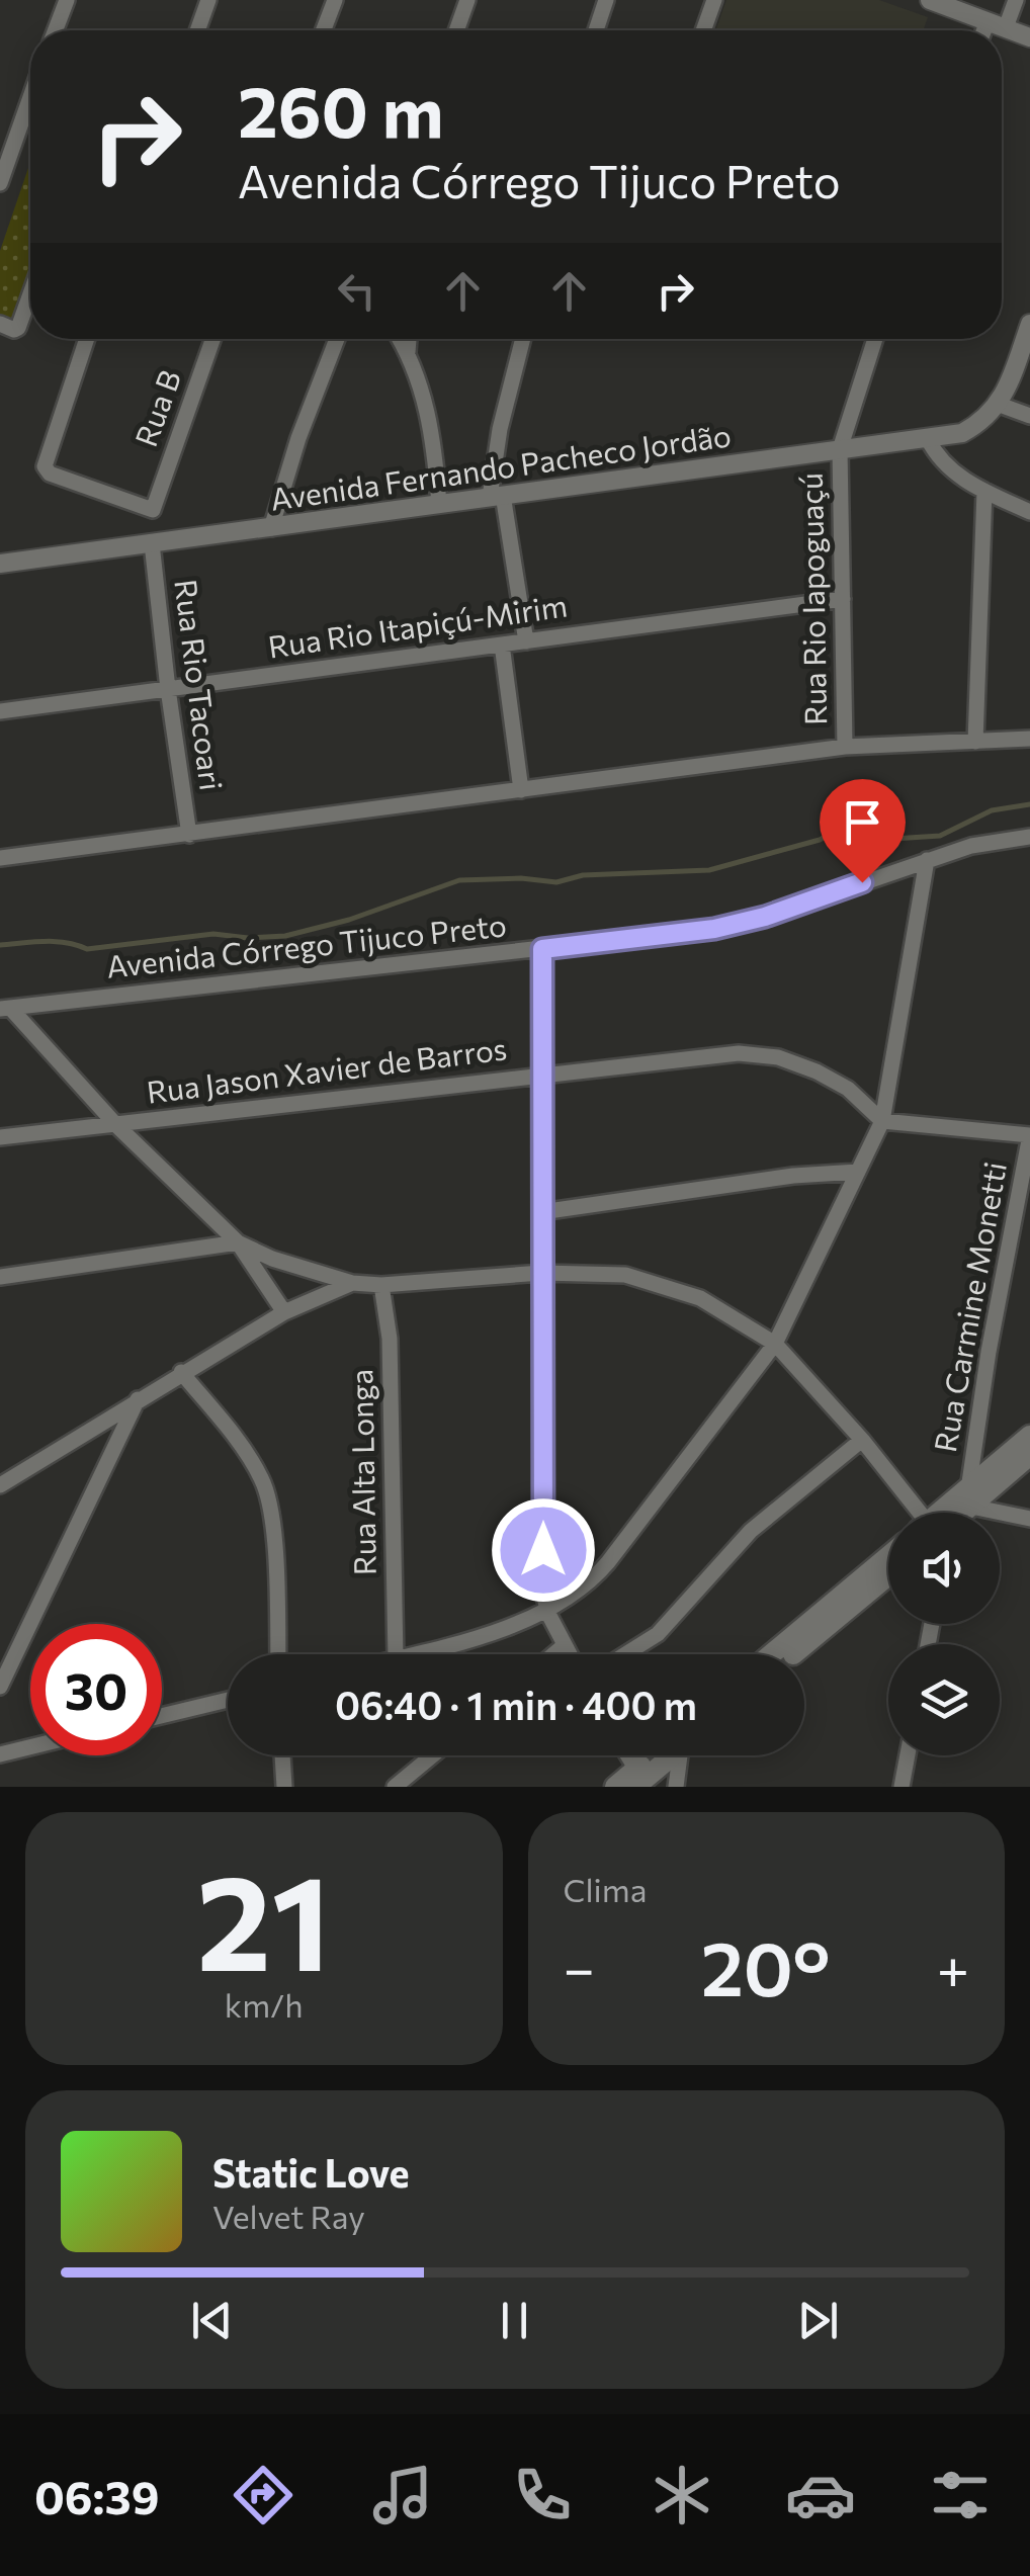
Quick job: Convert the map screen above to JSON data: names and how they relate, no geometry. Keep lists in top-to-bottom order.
{
  "streets": {
    "street": [
      "Rua B",
      "Avenida Fernando Pacheco Jordão",
      "Rua Rio Iapoguaçú",
      "Rua Rio Itapiçú-Mirim",
      "Rua Rio Tacoari",
      "Avenida Córrego Tijuco Preto",
      "Rua Jason Xavier de Barros",
      "Rua Carmine Monetti",
      "Rua Alta Longa"
    ]
  },
  "crossings": [
    ["Avenida Fernando Pacheco Jordão", "Rua Rio Iapoguaçú"],
    ["Avenida Fernando Pacheco Jordão", "Rua Rio Tacoari"],
    ["Rua Rio Iapoguaçú", "Rua Rio Itapiçú-Mirim"],
    ["Rua Rio Itapiçú-Mirim", "Rua Rio Tacoari"]
  ],
  "page": {
    "turn": ["260 m", "Avenida Córrego Tijuco Preto"],
    "limit": "30",
    "trip": "06:40 · 1 min · 400 m",
    "tile": [
      ["21", "km/h"],
      "Clima"
    ],
    "heat": ["−", "20°", "+"],
    "song": ["Static Love", "Velvet Ray"],
    "tabs": "06:39"
  }
}
